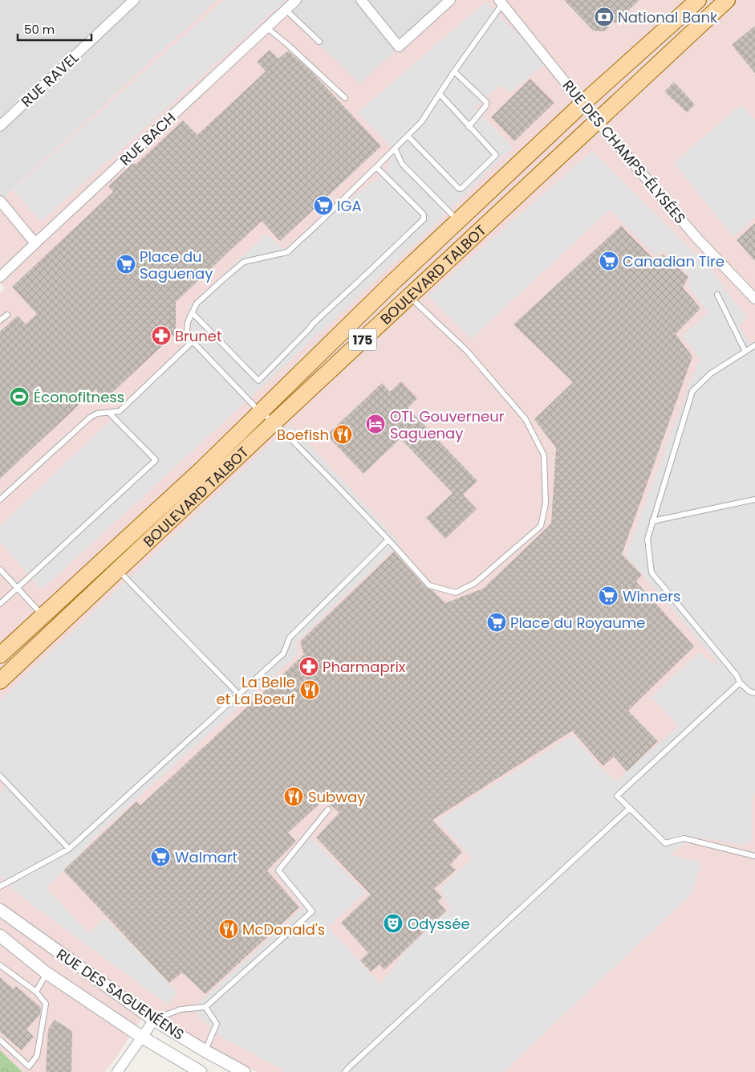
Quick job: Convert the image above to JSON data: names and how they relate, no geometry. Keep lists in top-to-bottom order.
{
  "streets": {
    "main road": ["BOULEVARD TALBOT", "175"],
    "street": [
      "RUE RAVEL",
      "RUE BACH",
      "RUE DES CHAMPS-ÉLYSÉES",
      "RUE DES SAGUENÉENS"
    ]
  },
  "crossings": [
    ["RUE DES CHAMPS-ÉLYSÉES", "BOULEVARD TALBOT"]
  ],
  "places": {
    "bank": ["National Bank"],
    "supermarket": [
      "IGA",
      "Canadian Tire",
      "Place du Saguenay",
      "Winners",
      "Place du Royaume",
      "Walmart"
    ],
    "pharmacy": ["Brunet", "Pharmaprix"],
    "sports": ["Éconofitness"],
    "hotel": ["OTL Gouverneur Saguenay"],
    "restaurant": [
      "Boefish",
      "La Belle et La Boeuf",
      "Subway",
      "McDonald's"
    ],
    "theatre": ["Odyssée"]
  },
  "scale_bar": "50 m"
}
